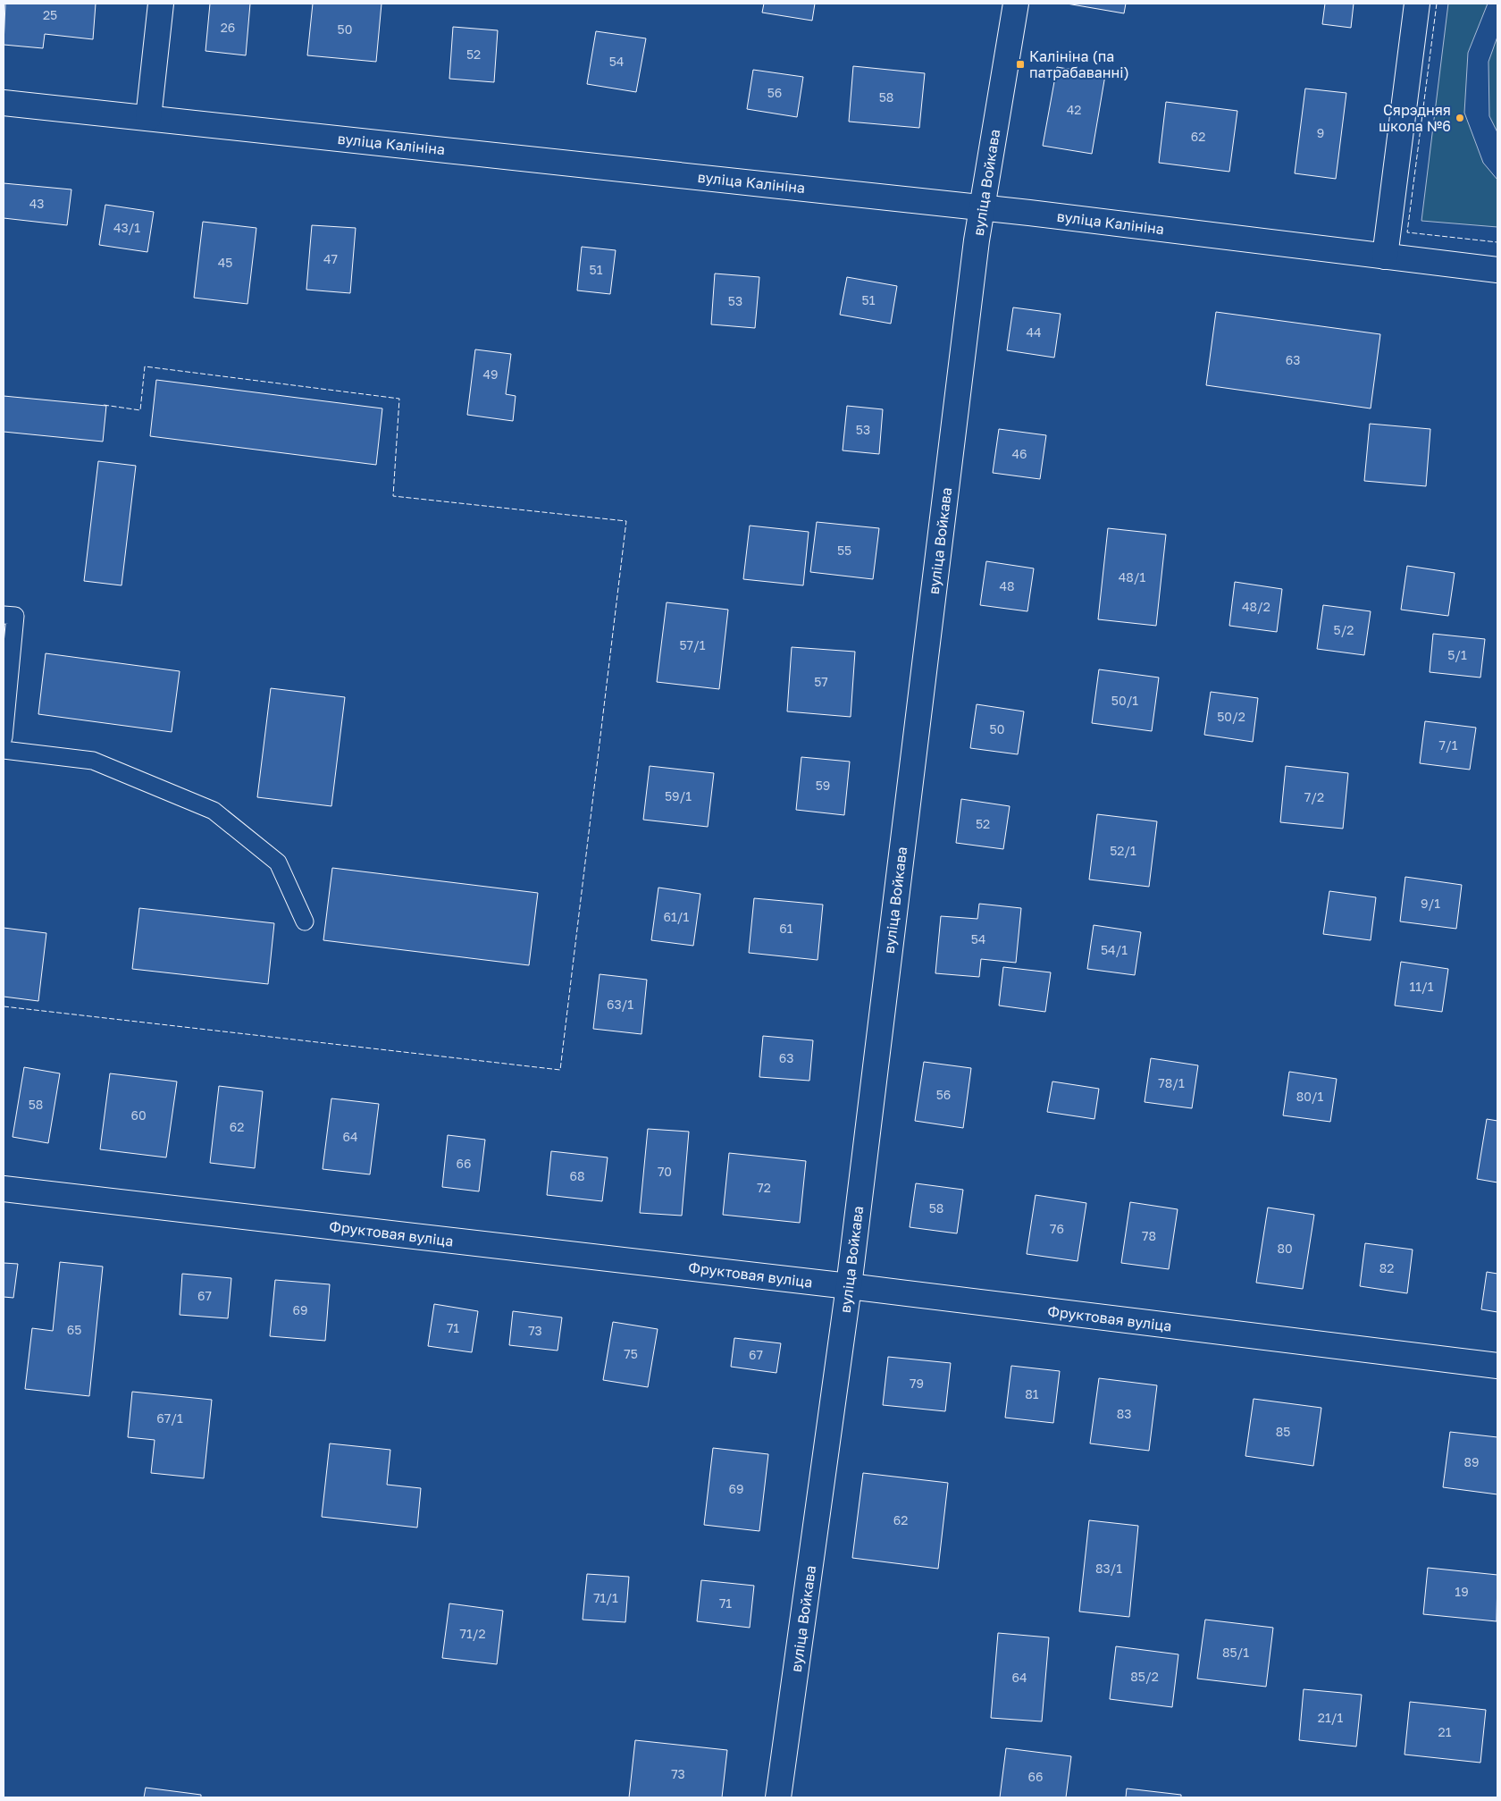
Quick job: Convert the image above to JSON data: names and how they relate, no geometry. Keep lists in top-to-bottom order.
{
  "streets": {
    "street": ["вуліца Калініна", "вуліца Войкава", "Фруктовая вуліца"]
  },
  "crossings": [
    ["вуліца Калініна", "вуліца Войкава"],
    ["вуліца Войкава", "Фруктовая вуліца"]
  ],
  "places": {
    "transit": ["Калініна (па патрабаванні)"],
    "other": ["Сярэдняя школа №6"]
  },
  "house_numbers": [
    "25",
    "26",
    "50",
    "52",
    "54",
    "56",
    "58",
    "42",
    "9",
    "62",
    "43",
    "43/1",
    "47",
    "45",
    "51",
    "51",
    "53",
    "44",
    "63",
    "49",
    "53",
    "46",
    "55",
    "48/1",
    "48",
    "48/2",
    "5/2",
    "57/1",
    "5/1",
    "57",
    "50/1",
    "50/2",
    "50",
    "7/1",
    "59",
    "59/1",
    "7/2",
    "52",
    "52/1",
    "9/1",
    "61/1",
    "61",
    "54",
    "54/1",
    "11/1",
    "63/1",
    "63",
    "78/1",
    "56",
    "80/1",
    "58",
    "60",
    "62",
    "64",
    "66",
    "70",
    "68",
    "72",
    "58",
    "76",
    "78",
    "80",
    "82",
    "67",
    "69",
    "71",
    "65",
    "73",
    "75",
    "67",
    "79",
    "81",
    "83",
    "67/1",
    "85",
    "89",
    "69",
    "62",
    "83/1",
    "19",
    "71/1",
    "71",
    "71/2",
    "85/1",
    "85/2",
    "64",
    "21/1",
    "21",
    "73",
    "66"
  ]
}
